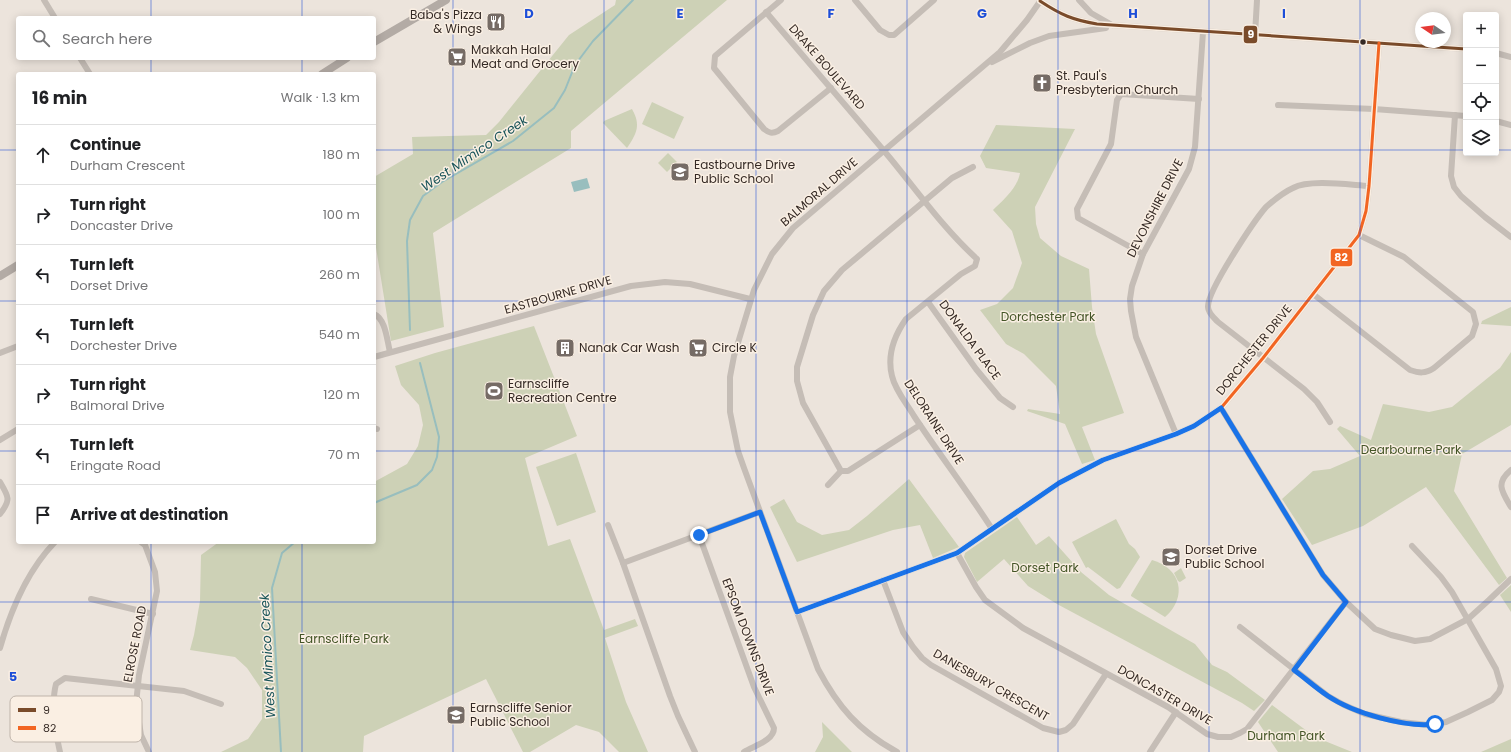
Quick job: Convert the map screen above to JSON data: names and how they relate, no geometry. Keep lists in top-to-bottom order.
{
  "streets": {
    "street": [
      "DRAKE BOULEVARD",
      "BALMORAL DRIVE",
      "DEVONSHIRE DRIVE",
      "EASTBOURNE DRIVE",
      "DONALDA PLACE",
      "DORCHESTER DRIVE",
      "DELORAINE DRIVE",
      "EPSOM DOWNS DRIVE",
      "ELROSE ROAD",
      "DANESBURY CRESCENT",
      "DONCASTER DRIVE"
    ]
  },
  "crossings": [
    ["DRAKE BOULEVARD", "BALMORAL DRIVE"],
    ["DRAKE BOULEVARD", "DELORAINE DRIVE"],
    ["BALMORAL DRIVE", "EASTBOURNE DRIVE"],
    ["BALMORAL DRIVE", "DORCHESTER DRIVE"],
    ["BALMORAL DRIVE", "DELORAINE DRIVE"],
    ["DEVONSHIRE DRIVE", "DORCHESTER DRIVE"],
    ["DONALDA PLACE", "DELORAINE DRIVE"],
    ["DORCHESTER DRIVE", "DELORAINE DRIVE"],
    ["DORCHESTER DRIVE", "DANESBURY CRESCENT"],
    ["DORCHESTER DRIVE", "DONCASTER DRIVE"],
    ["DANESBURY CRESCENT", "DONCASTER DRIVE"]
  ],
  "water": ["West Mimico Creek"],
  "parks": [
    "Dorchester Park",
    "Dearbourne Park",
    "Dorset Park",
    "Earnscliffe Park",
    "Durham Park"
  ],
  "places": {
    "restaurant": ["Baba's Pizza & Wings"],
    "supermarket": ["Makkah Halal Meat and Grocery", "Circle K"],
    "church": ["St. Paul's Presbyterian Church"],
    "school or university": ["Eastbourne Drive Public School", "Dorset Drive Public School", "Earnscliffe Senior Public School"],
    "building": ["Nanak Car Wash"],
    "sports": ["Earnscliffe Recreation Centre"]
  },
  "lines": ["transit line 9", "transit line 82"],
  "legend": ["9", "82"],
  "north": "left",
  "page": {
    "map_buttons": ["+", "−"],
    "search": "Search here",
    "heading": ["16 min", "Walk · 1.3 km"],
    "list": [
      ["Continue", "Durham Crescent", "180 m"],
      ["Turn right", "Doncaster Drive", "100 m"],
      ["Turn left", "Dorset Drive", "260 m"],
      ["Turn left", "Dorchester Drive", "540 m"],
      ["Turn right", "Balmoral Drive", "120 m"],
      ["Turn left", "Eringate Road", "70 m"],
      "Arrive at destination"
    ]
  },
  "grid": {
    "columns": [
      "D",
      "E",
      "F",
      "G",
      "H",
      "I"
    ],
    "rows": ["5"]
  }
}
